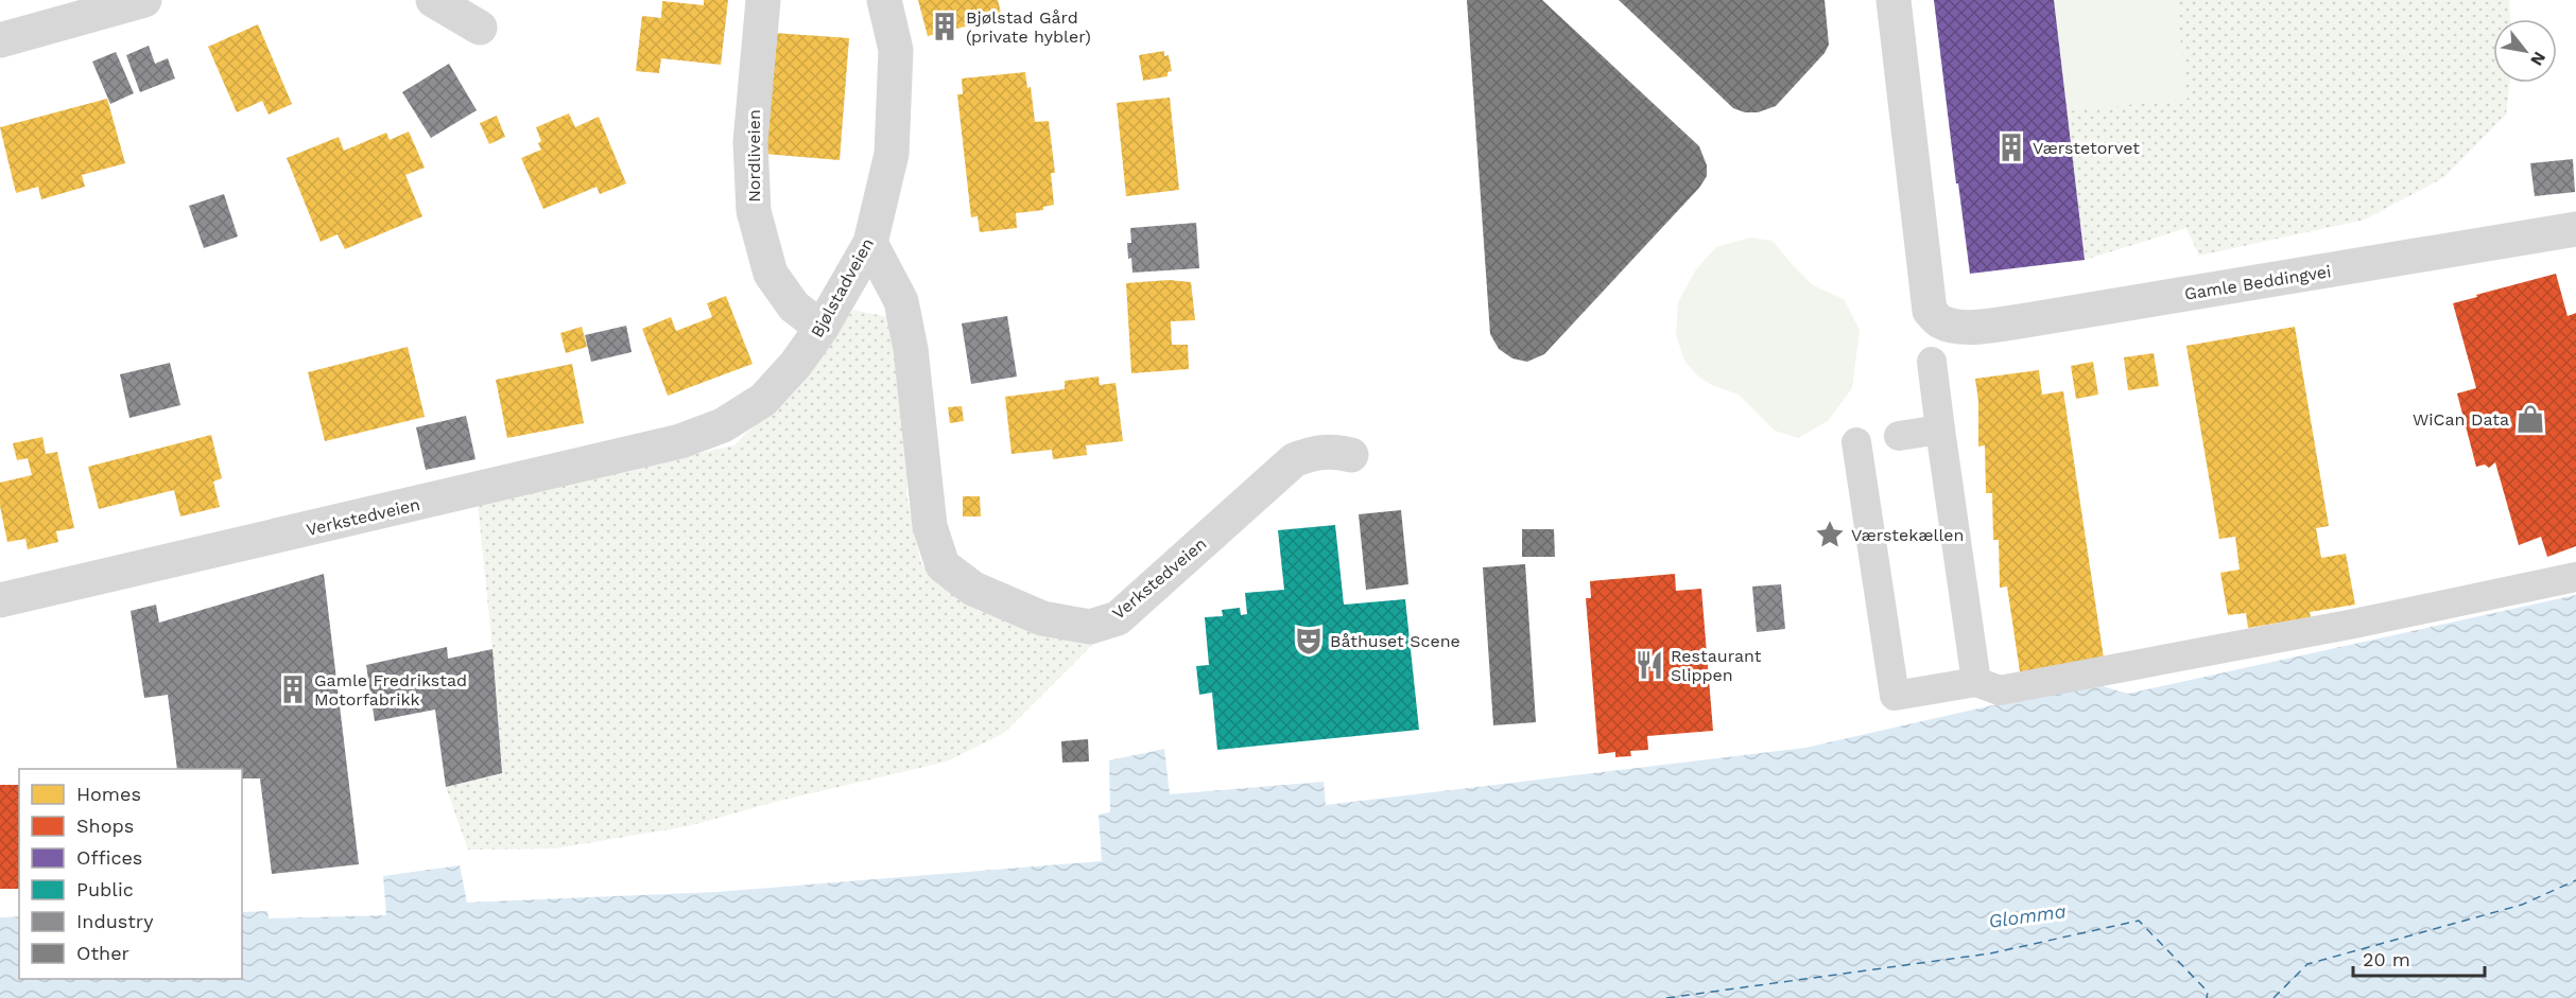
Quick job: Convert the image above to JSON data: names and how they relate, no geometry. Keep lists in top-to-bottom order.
{
  "streets": {
    "street": [
      "Nordliveien",
      "Gamle Beddingvei",
      "Bjølstadveien",
      "Verkstedveien"
    ]
  },
  "crossings": [
    ["Nordliveien", "Bjølstadveien"],
    ["Bjølstadveien", "Verkstedveien"]
  ],
  "water": ["Glomma"],
  "places": {
    "building": ["Bjølstad Gård (private hybler)", "Værstetorvet", "Gamle Fredrikstad Motorfabrikk"],
    "shop": ["WiCan Data"],
    "place": ["Værstekællen"],
    "theatre": ["Båthuset Scene"],
    "restaurant": ["Restaurant Slippen"]
  },
  "legend": [
    "Homes",
    "Shops",
    "Offices",
    "Public",
    "Industry",
    "Other"
  ],
  "scale_bar": "20 m",
  "north": "bottom right"
}
